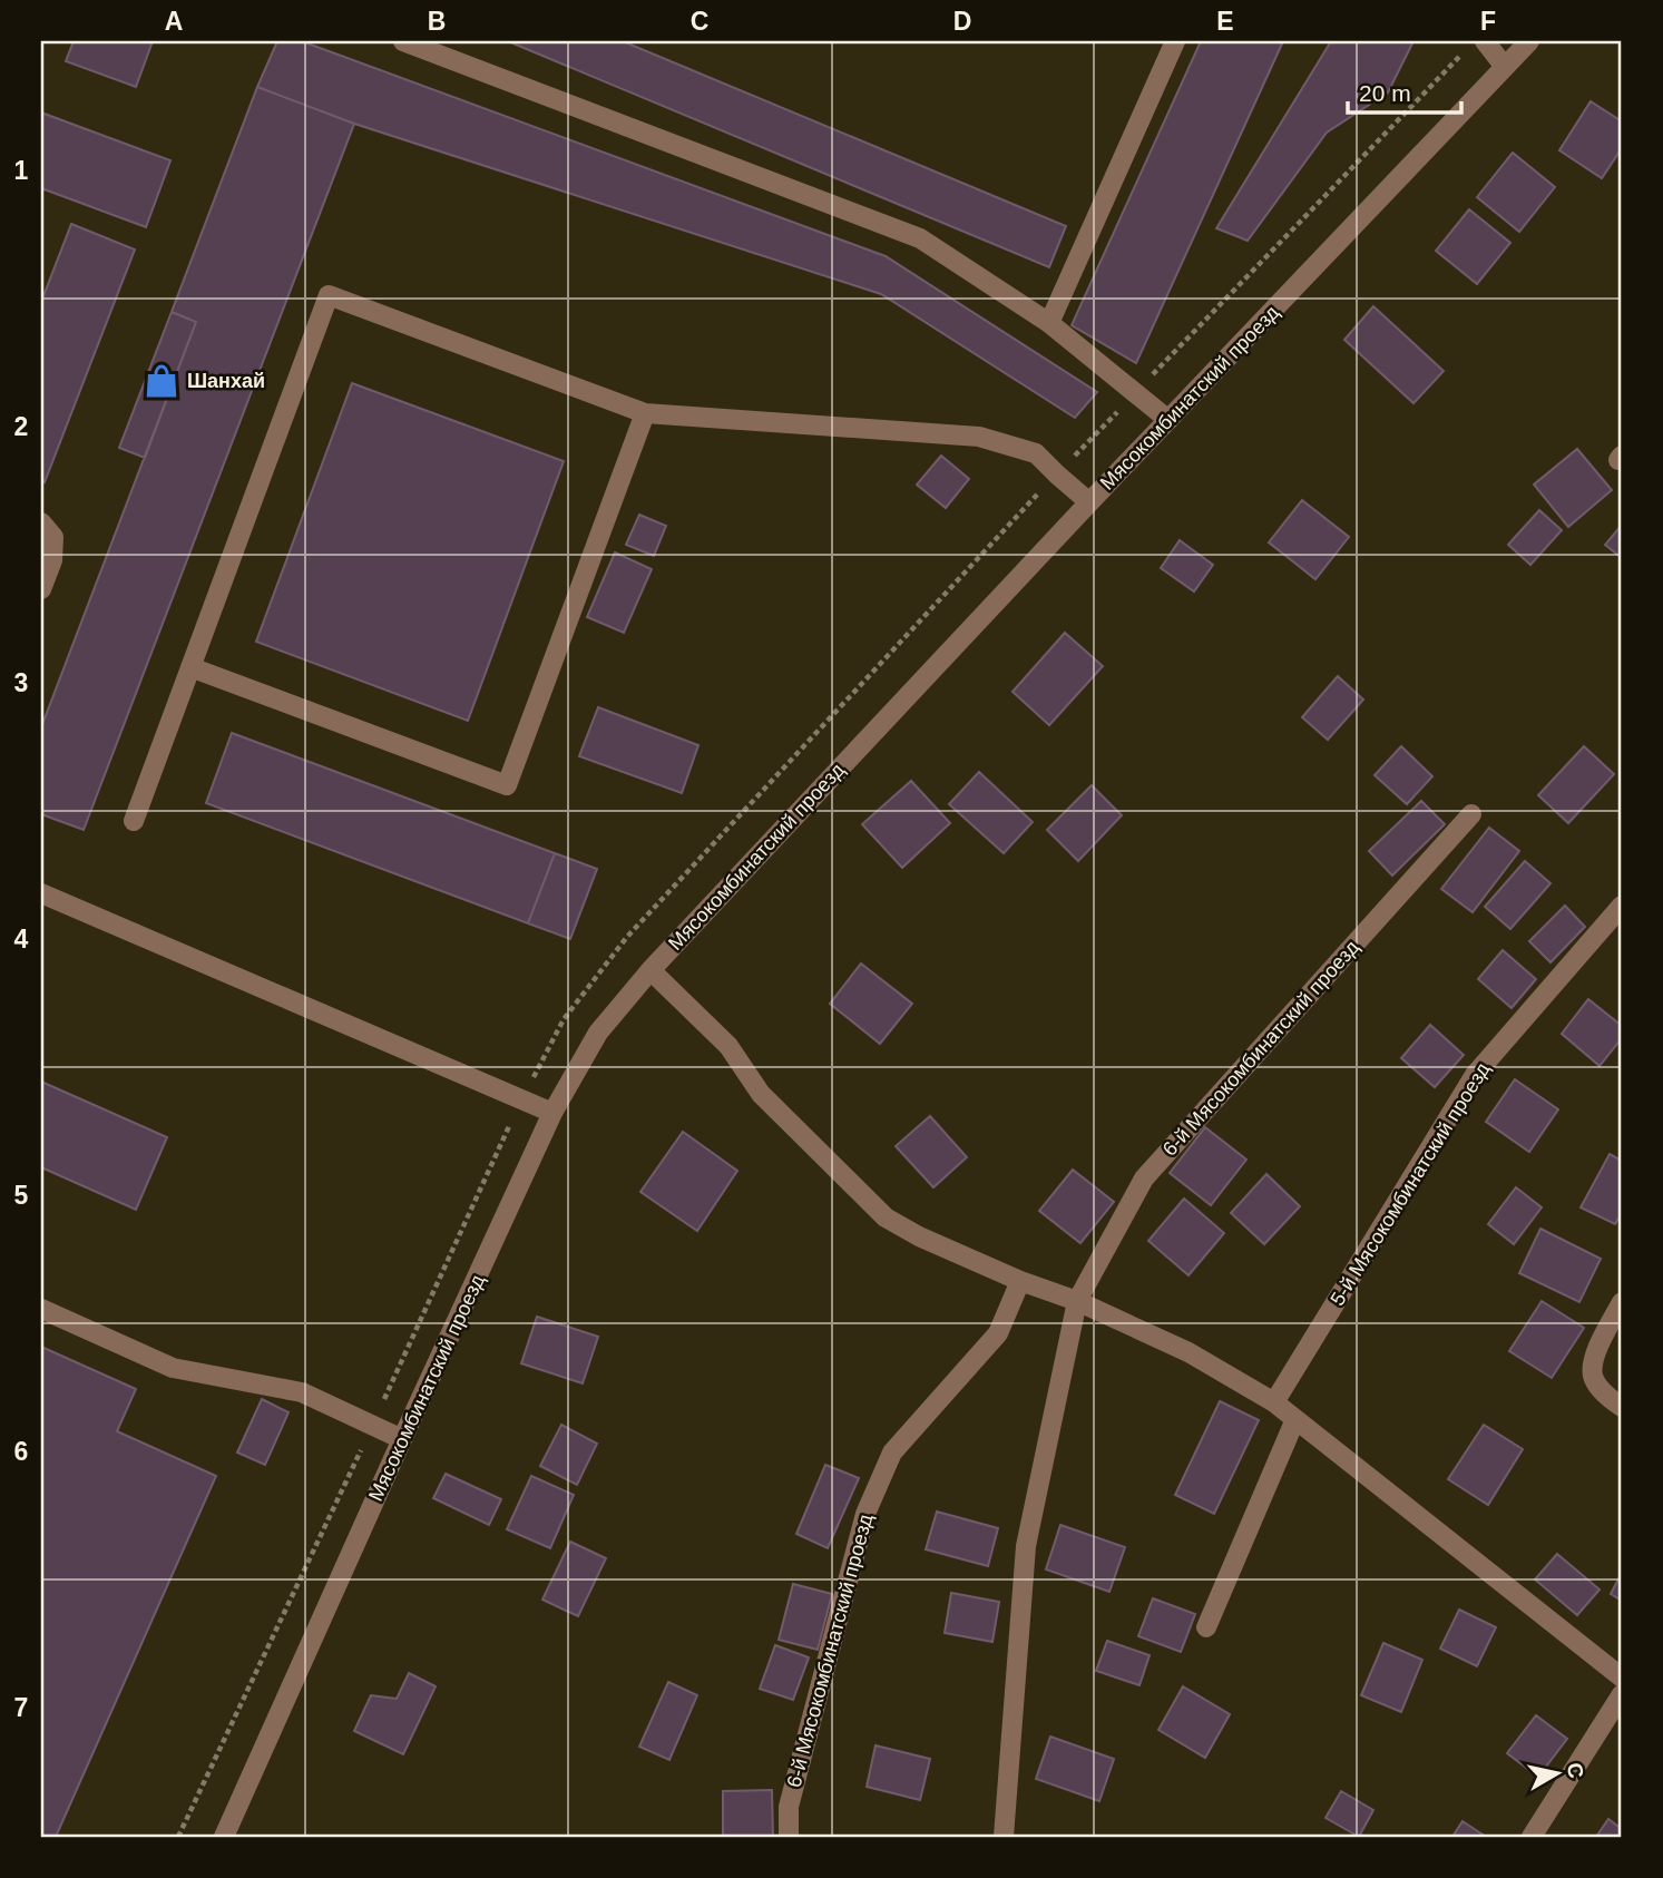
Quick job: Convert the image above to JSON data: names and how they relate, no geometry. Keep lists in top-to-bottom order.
{
  "streets": {
    "street": ["Мясокомбинатский проезд", "6-й Мясокомбинатский проезд", "5-й Мясокомбинатский проезд"]
  },
  "places": {
    "shop": ["Шанхай"]
  },
  "scale_bar": "20 m",
  "north": "right",
  "grid": {
    "columns": [
      "A",
      "B",
      "C",
      "D",
      "E",
      "F"
    ],
    "rows": [
      "1",
      "2",
      "3",
      "4",
      "5",
      "6",
      "7"
    ]
  }
}
